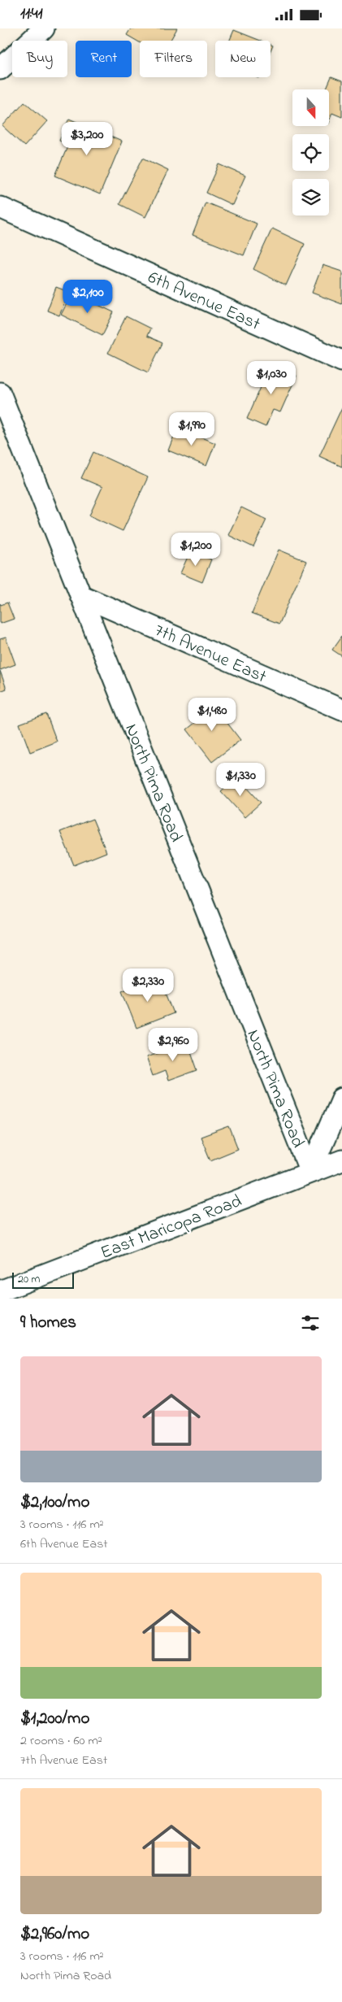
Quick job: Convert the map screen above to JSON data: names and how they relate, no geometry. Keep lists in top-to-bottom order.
{
  "streets": {
    "street": [
      "6th Avenue East",
      "7th Avenue East",
      "North Pima Road",
      "East Maricopa Road"
    ]
  },
  "crossings": [
    ["7th Avenue East", "North Pima Road"],
    ["North Pima Road", "East Maricopa Road"]
  ],
  "scale_bar": "20 m",
  "north": "bottom",
  "page": {
    "status": "11:41",
    "chip": [
      "Buy",
      "Rent",
      "Filters",
      "New"
    ],
    "price": [
      "$3,200",
      "$2,100",
      "$1,030",
      "$1,990",
      "$1,200",
      "$1,480",
      "$1,330",
      "$2,330",
      "$2,960"
    ],
    "scale": "20 m",
    "heading": "9 homes",
    "list": [
      {
        "name": "$2,100/mo",
        "note": "3 rooms · 116 m² · 6th Avenue East"
      },
      {
        "name": "$1,200/mo",
        "note": "2 rooms · 60 m² · 7th Avenue East"
      },
      {
        "name": "$2,960/mo",
        "note": "3 rooms · 116 m² · North Pima Road"
      }
    ]
  }
}
